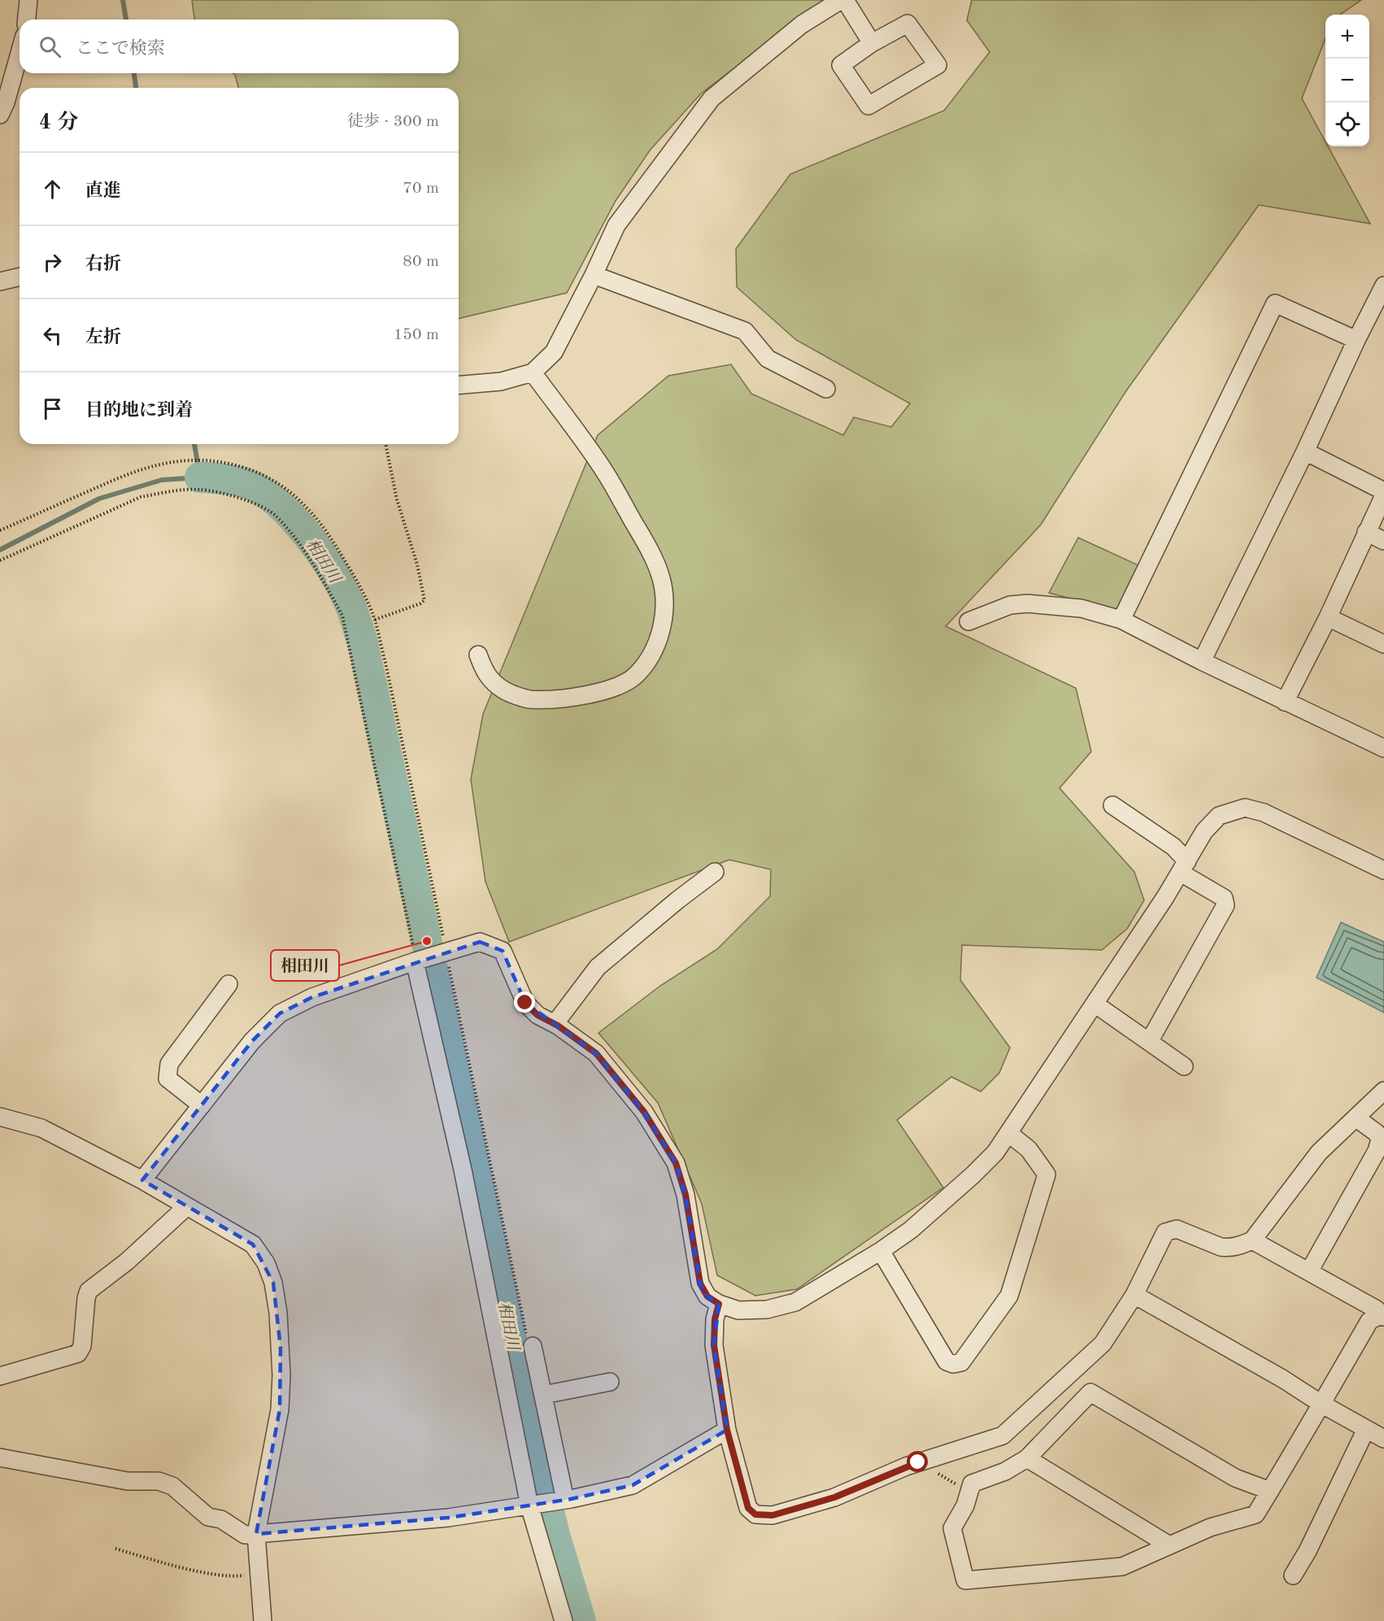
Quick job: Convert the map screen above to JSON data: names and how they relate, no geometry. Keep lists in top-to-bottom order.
{
  "water": ["相田川"],
  "places": ["相田川"],
  "page": {
    "map_buttons": ["+", "−"],
    "search": "ここで検索",
    "heading": ["4 分", "徒歩 · 300 m"],
    "list": [
      ["直進", "70 m"],
      ["右折", "80 m"],
      ["左折", "150 m"],
      "目的地に到着"
    ]
  }
}
